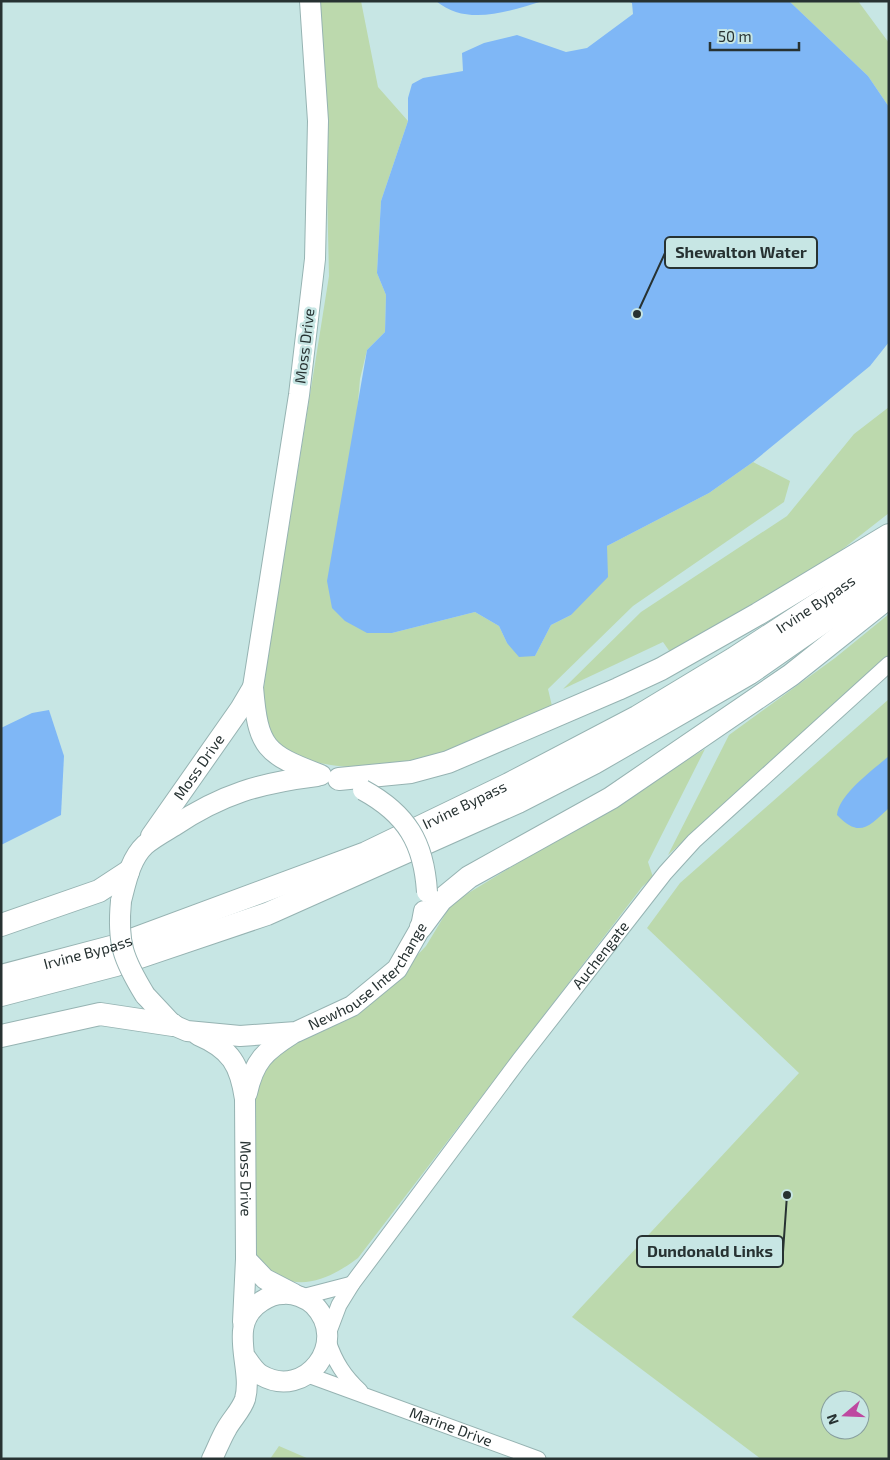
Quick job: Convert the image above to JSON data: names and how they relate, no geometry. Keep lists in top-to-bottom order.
{
  "streets": {
    "highway": ["Irvine Bypass"],
    "main road": ["Moss Drive", "Newhouse Interchange"],
    "street": ["Auchengate", "Marine Drive"]
  },
  "crossings": [
    ["Moss Drive", "Auchengate"],
    ["Moss Drive", "Newhouse Interchange"],
    ["Moss Drive", "Marine Drive"],
    ["Auchengate", "Marine Drive"]
  ],
  "places": ["Shewalton Water", "Dundonald Links"],
  "scale_bar": "50 m",
  "north": "left"
}
